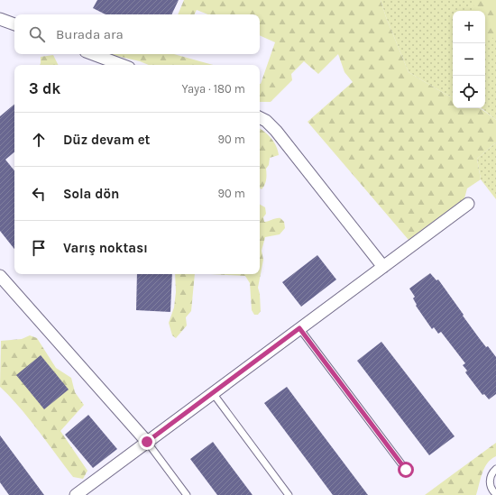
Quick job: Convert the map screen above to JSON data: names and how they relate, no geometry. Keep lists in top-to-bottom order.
{
  "page": {
    "map_buttons": ["+", "−"],
    "search": "Burada ara",
    "heading": ["3 dk", "Yaya · 180 m"],
    "list": [
      ["Düz devam et", "90 m"],
      ["Sola dön", "90 m"],
      "Varış noktası"
    ]
  }
}
